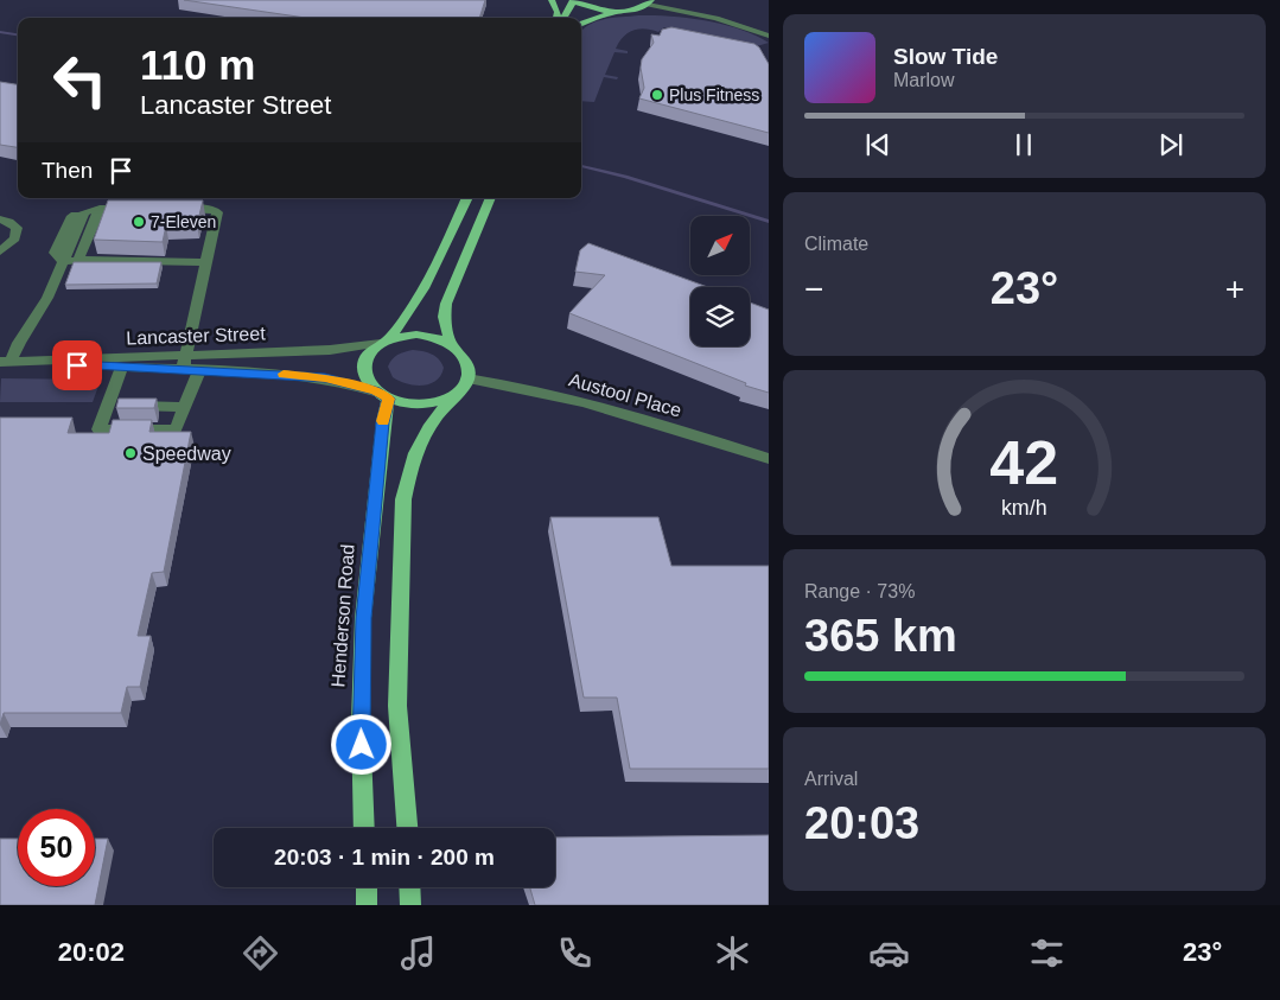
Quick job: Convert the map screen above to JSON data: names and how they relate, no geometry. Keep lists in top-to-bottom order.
{
  "streets": {
    "main road": ["Henderson Road"],
    "street": ["Lancaster Street", "Austool Place"]
  },
  "crossings": [
    ["Lancaster Street", "Austool Place"],
    ["Lancaster Street", "Henderson Road"],
    ["Austool Place", "Henderson Road"]
  ],
  "places": ["Plus Fitness", "7-Eleven", "Speedway"],
  "north": "top right",
  "page": {
    "turn": ["110 m", "Lancaster Street"],
    "song": ["Slow Tide", "Marlow"],
    "then": "Then",
    "tile": [
      "Climate",
      ["Range · 73%", "365 km"],
      ["Arrival", "20:03"]
    ],
    "heat": ["−", "23°", "+"],
    "limit": "50",
    "trip": "20:03 · 1 min · 200 m",
    "tabs": ["20:02", "23°"],
    "gauge": ["42", "km/h"]
  }
}
